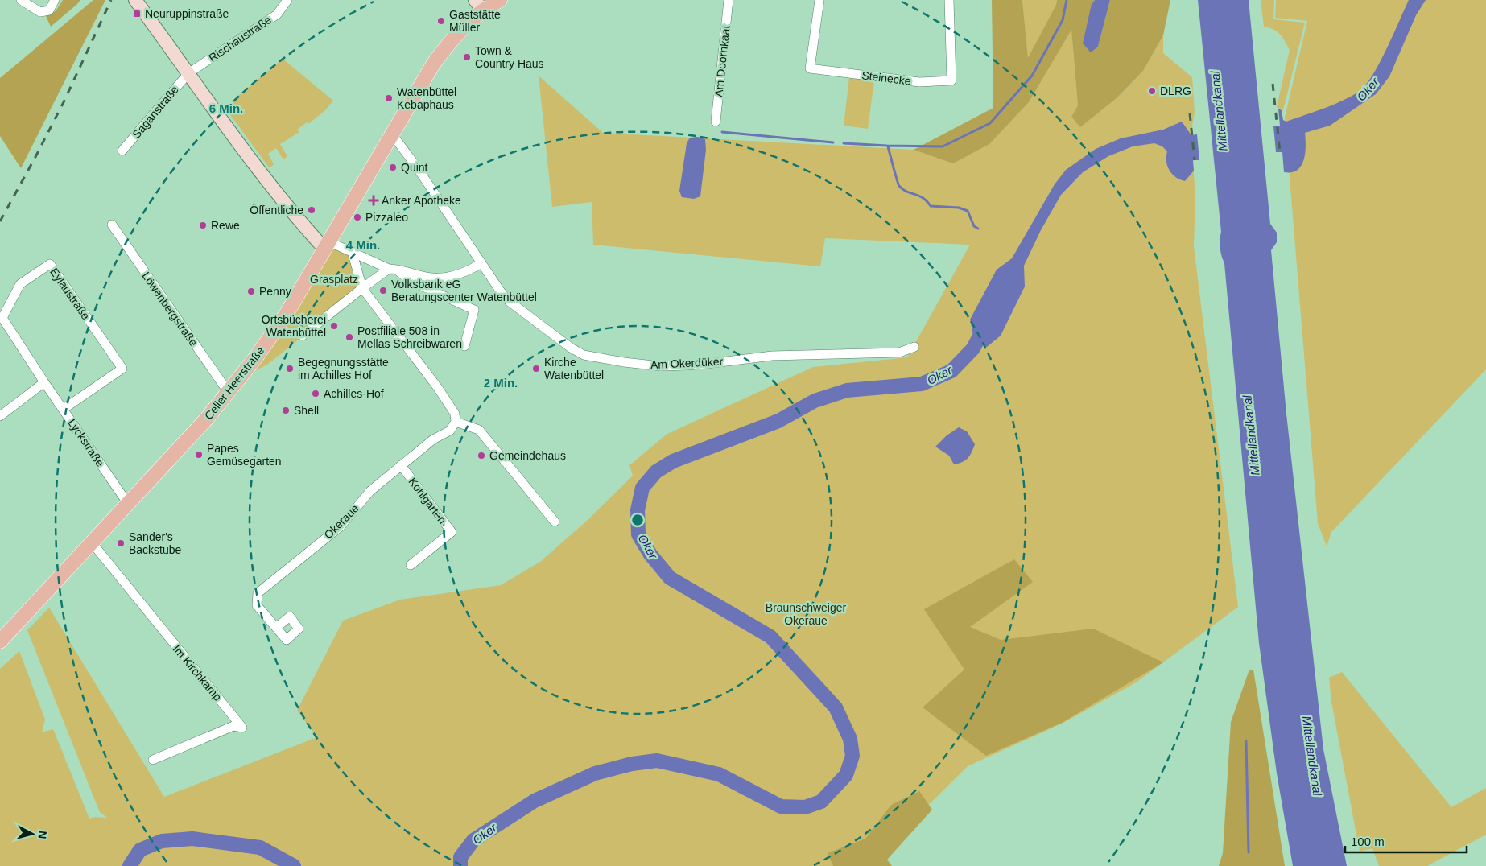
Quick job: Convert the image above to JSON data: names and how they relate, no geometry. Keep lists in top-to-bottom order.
{
  "streets": {
    "main road": ["Celler Heerstraße"],
    "street": [
      "Rischaustraße",
      "Am Doornkaat",
      "Steinecke",
      "Saganstraße",
      "Eylaustraße",
      "Löwenbergstraße",
      "Am Okerdüker",
      "Lyckstraße",
      "Kohlgarten",
      "Okeraue",
      "Im Kirchkamp"
    ]
  },
  "crossings": [
    ["Rischaustraße", "Saganstraße"],
    ["Eylaustraße", "Lyckstraße"],
    ["Löwenbergstraße", "Celler Heerstraße"],
    ["Am Okerdüker", "Celler Heerstraße"],
    ["Celler Heerstraße", "Lyckstraße"],
    ["Celler Heerstraße", "Im Kirchkamp"],
    ["Kohlgarten", "Okeraue"]
  ],
  "water": ["Oker", "Mittellandkanal"],
  "parks": ["Grasplatz", "Braunschweiger Okeraue"],
  "places": {
    "transit": ["Neuruppinstraße"],
    "other": [
      "Gaststätte Müller",
      "Town & Country Haus",
      "DLRG",
      "Watenbüttel Kebaphaus",
      "Quint",
      "Öffentliche",
      "Pizzaleo",
      "Rewe",
      "Volksbank eG Beratungscenter Watenbüttel",
      "Penny",
      "Ortsbücherei Watenbüttel",
      "Postfiliale 508 in Mellas Schreibwaren",
      "Begegnungsstätte im Achilles Hof",
      "Kirche Watenbüttel",
      "Achilles-Hof",
      "Shell",
      "Papes Gemüsegarten",
      "Gemeindehaus",
      "Sander's Backstube"
    ],
    "health": ["Anker Apotheke"]
  },
  "scale_bar": "100 m",
  "north": "right",
  "rings": ["6 Min.", "4 Min.", "2 Min."]
}
